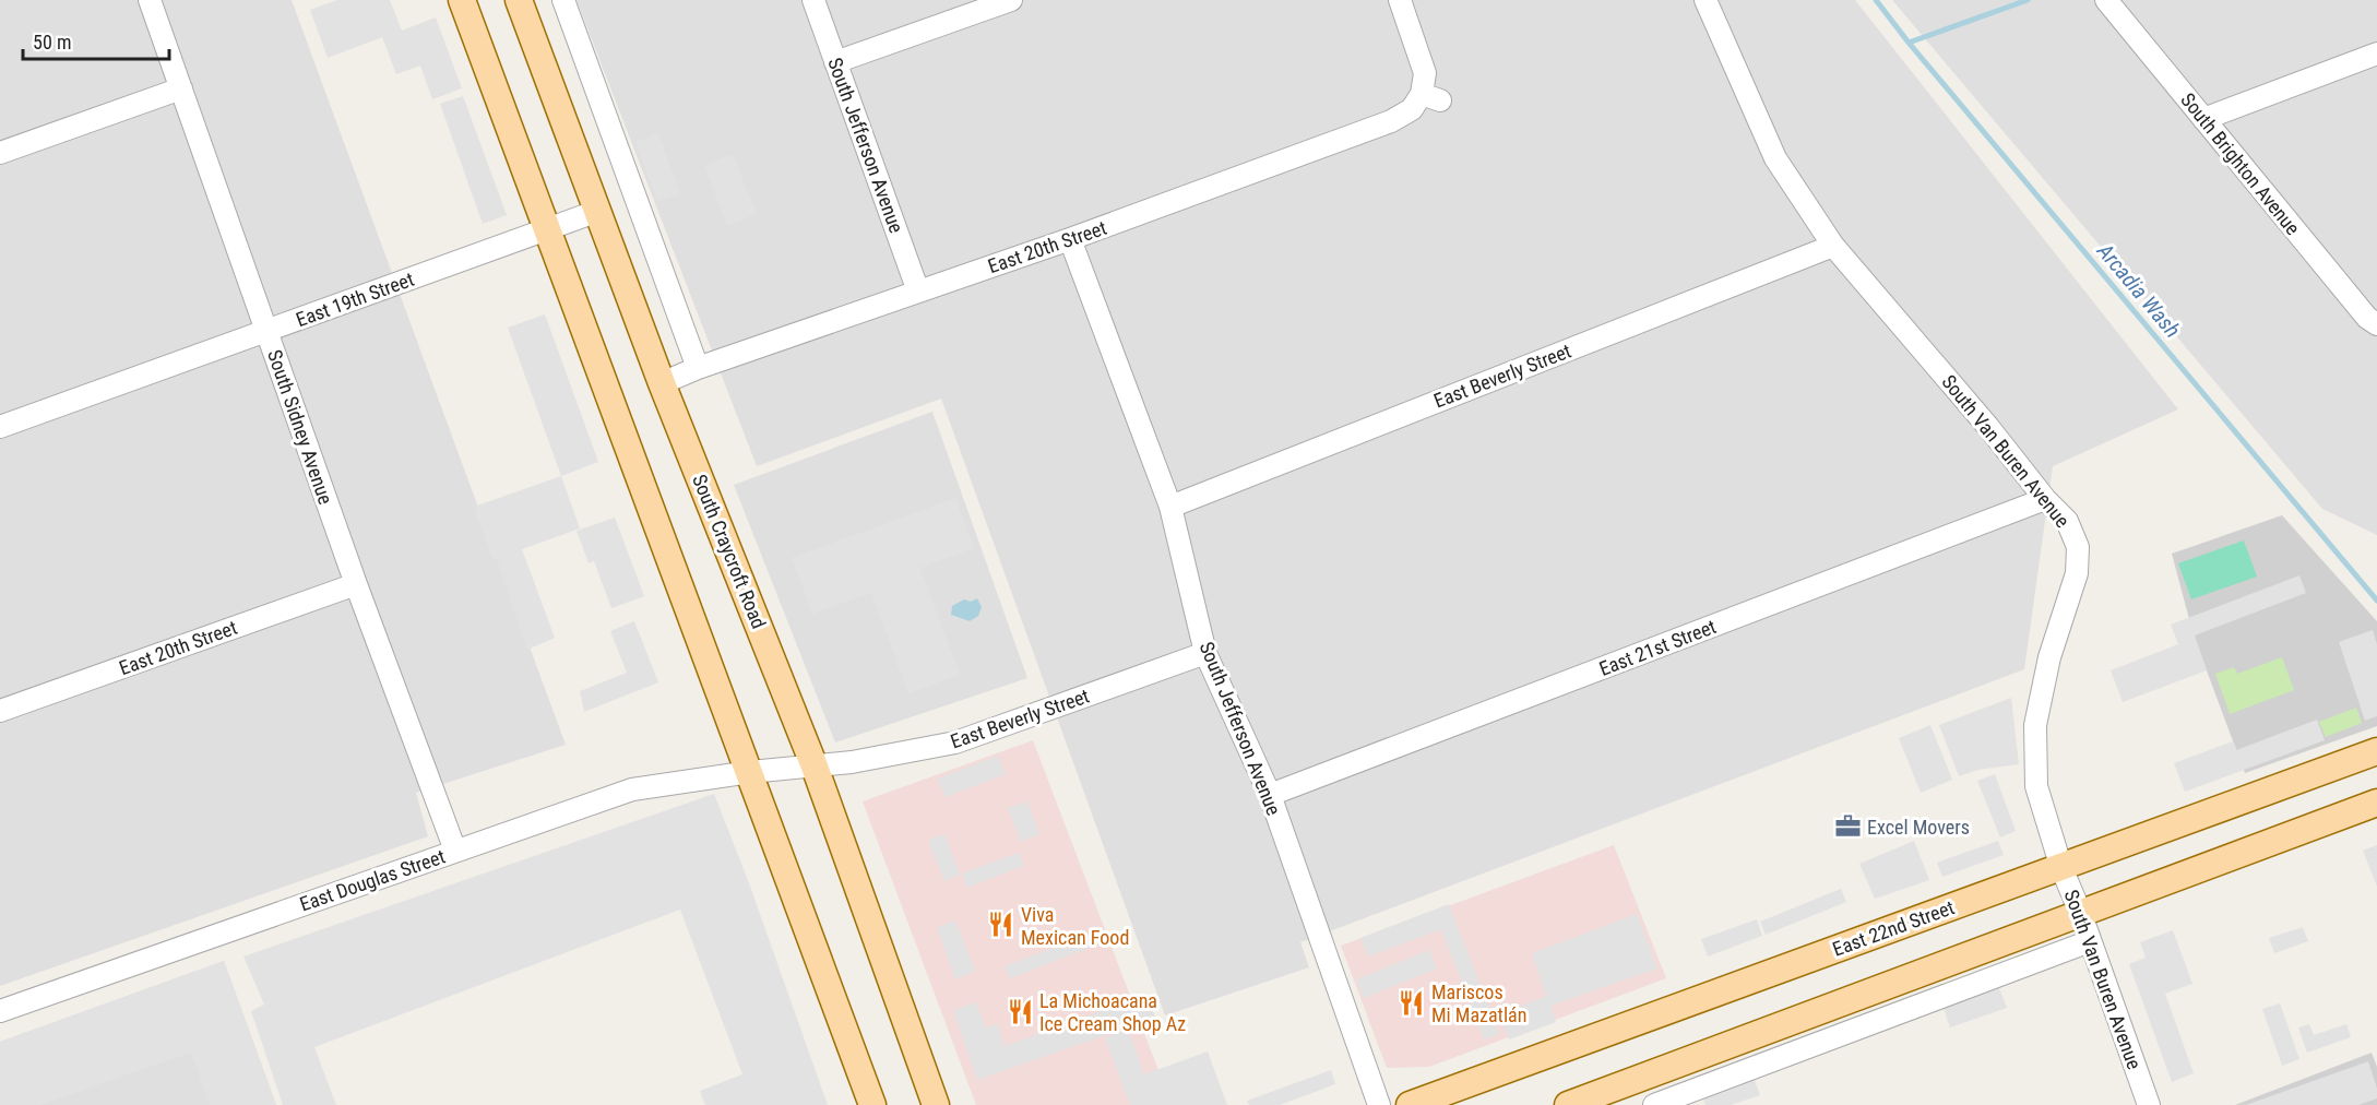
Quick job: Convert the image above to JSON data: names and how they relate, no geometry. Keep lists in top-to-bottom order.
{
  "streets": {
    "main road": ["South Craycroft Road", "East 22nd Street"],
    "street": [
      "South Jefferson Avenue",
      "South Brighton Avenue",
      "East 20th Street",
      "East 19th Street",
      "East Beverly Street",
      "South Sidney Avenue",
      "South Van Buren Avenue",
      "East 21st Street",
      "East Douglas Street"
    ]
  },
  "crossings": [
    ["South Jefferson Avenue", "East 20th Street"],
    ["South Jefferson Avenue", "East Beverly Street"],
    ["South Jefferson Avenue", "East 21st Street"],
    ["East 20th Street", "South Sidney Avenue"],
    ["East 20th Street", "South Craycroft Road"],
    ["East 19th Street", "South Sidney Avenue"],
    ["East 19th Street", "South Craycroft Road"],
    ["East Beverly Street", "South Van Buren Avenue"],
    ["East Beverly Street", "South Craycroft Road"],
    ["East Beverly Street", "East Douglas Street"],
    ["South Sidney Avenue", "East Douglas Street"],
    ["South Van Buren Avenue", "East 21st Street"],
    ["South Van Buren Avenue", "East 22nd Street"]
  ],
  "water": ["Arcadia Wash"],
  "places": {
    "office": ["Excel Movers"],
    "restaurant": ["Viva Mexican Food", "Mariscos Mi Mazatlán", "La Michoacana Ice Cream Shop Az"]
  },
  "scale_bar": "50 m"
}
